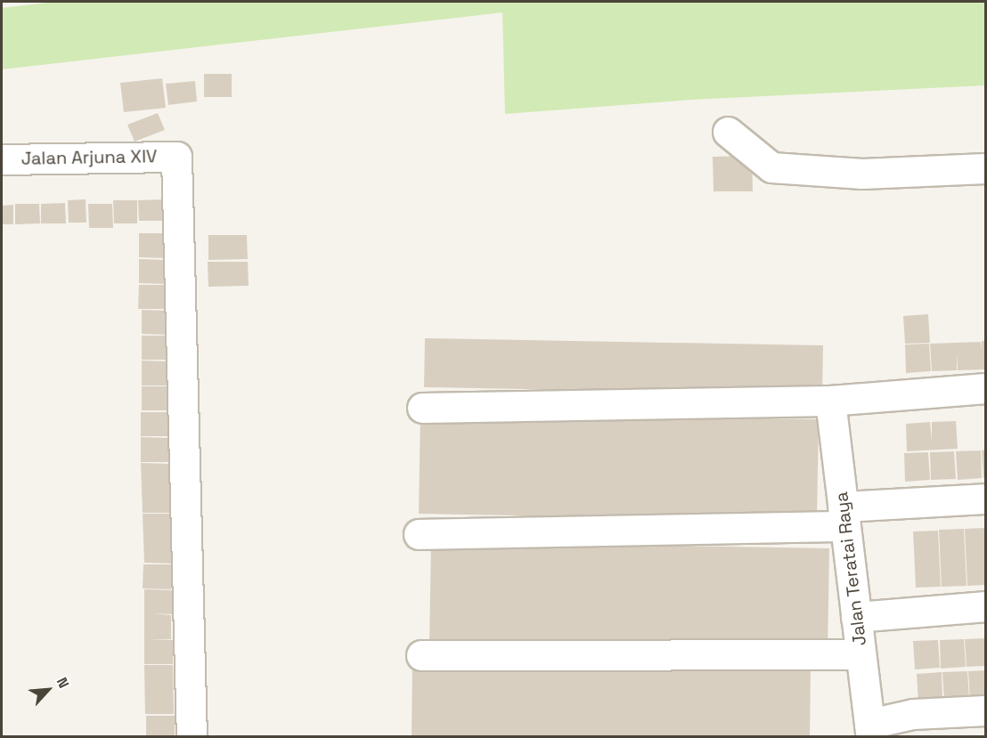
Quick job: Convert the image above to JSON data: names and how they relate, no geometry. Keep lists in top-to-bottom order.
{
  "streets": {
    "street": ["Jalan Arjuna XIV", "Jalan Teratai Raya"]
  },
  "north": "top right"
}
